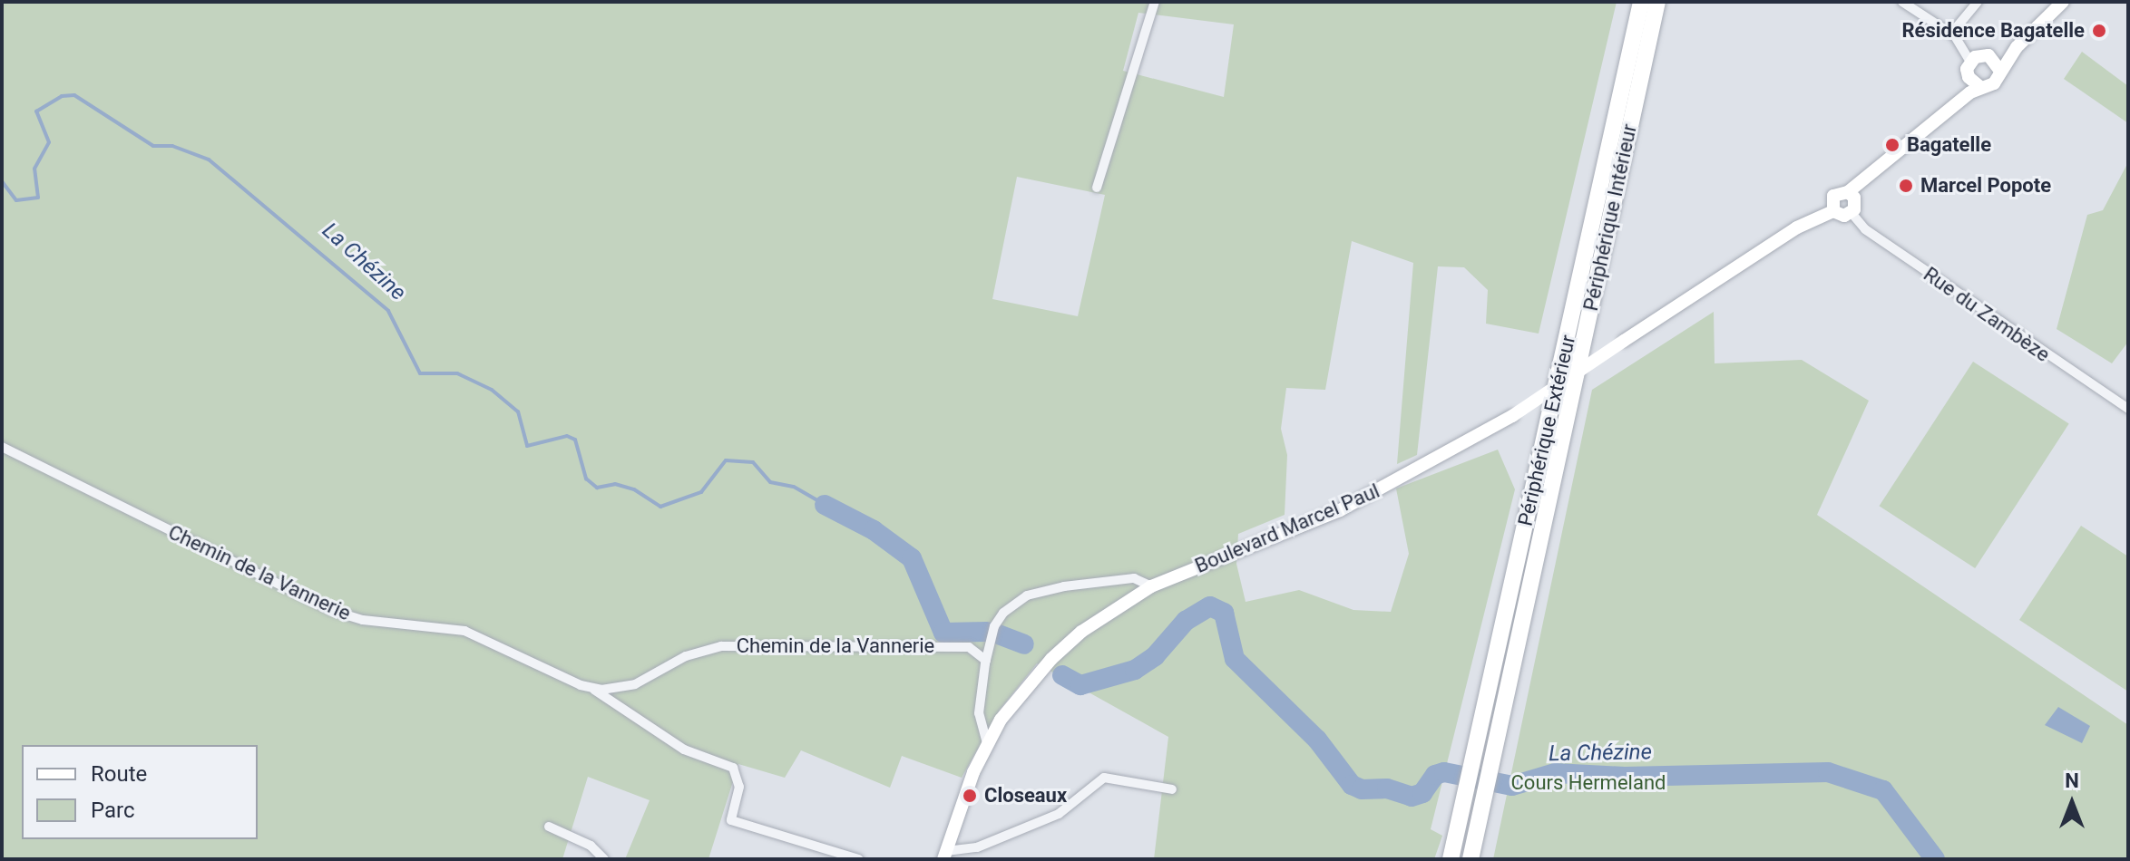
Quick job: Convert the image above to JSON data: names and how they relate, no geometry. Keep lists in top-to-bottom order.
{
  "streets": {
    "highway": ["Périphérique Intérieur", "Périphérique Extérieur"],
    "street": ["Rue du Zambèze", "Boulevard Marcel Paul", "Chemin de la Vannerie"]
  },
  "crossings": [
    ["Rue du Zambèze", "Boulevard Marcel Paul"]
  ],
  "water": ["La Chézine"],
  "parks": ["Cours Hermeland"],
  "places": [
    "Résidence Bagatelle",
    "Bagatelle",
    "Marcel Popote",
    "Closeaux"
  ],
  "legend": ["Route", "Parc"],
  "north": "top"
}
